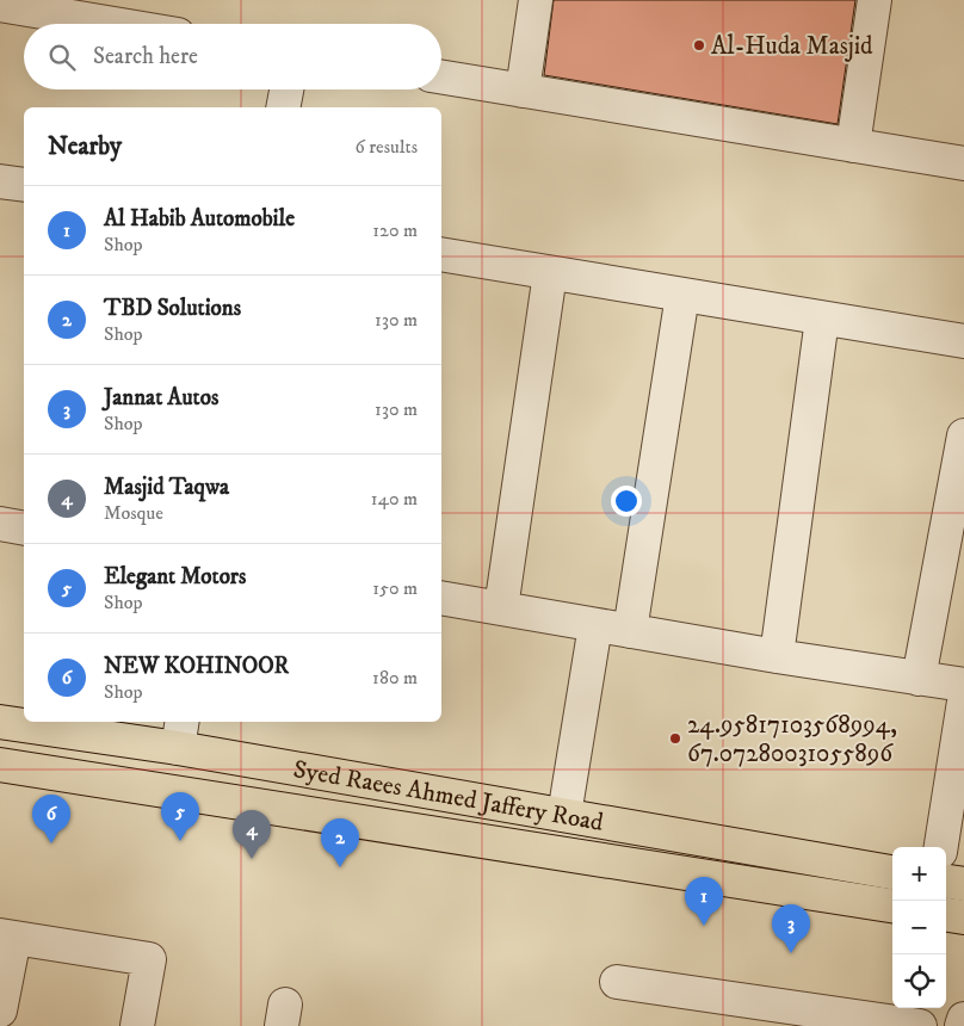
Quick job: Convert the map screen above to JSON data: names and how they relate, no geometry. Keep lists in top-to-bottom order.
{
  "streets": {
    "main road": ["Syed Raees Ahmed Jaffery Road"]
  },
  "places": ["Al-Huda Masjid", "24.95817103568994, 67.07280031055896"],
  "page": {
    "search": "Search here",
    "heading": ["Nearby", "6 results"],
    "list": [
      {
        "mark": "1",
        "name": "Al Habib Automobile",
        "note": "Shop",
        "value": "120 m"
      },
      {
        "mark": "2",
        "name": "TBD Solutions",
        "note": "Shop",
        "value": "130 m"
      },
      {
        "mark": "3",
        "name": "Jannat Autos",
        "note": "Shop",
        "value": "130 m"
      },
      {
        "mark": "4",
        "name": "Masjid Taqwa",
        "note": "Mosque",
        "value": "140 m"
      },
      {
        "mark": "5",
        "name": "Elegant Motors",
        "note": "Shop",
        "value": "150 m"
      },
      {
        "mark": "6",
        "name": "NEW KOHINOOR",
        "note": "Shop",
        "value": "180 m"
      }
    ],
    "pins": [
      "5",
      "6",
      "4",
      "2",
      "1",
      "3"
    ],
    "map_buttons": ["+", "−"]
  }
}
